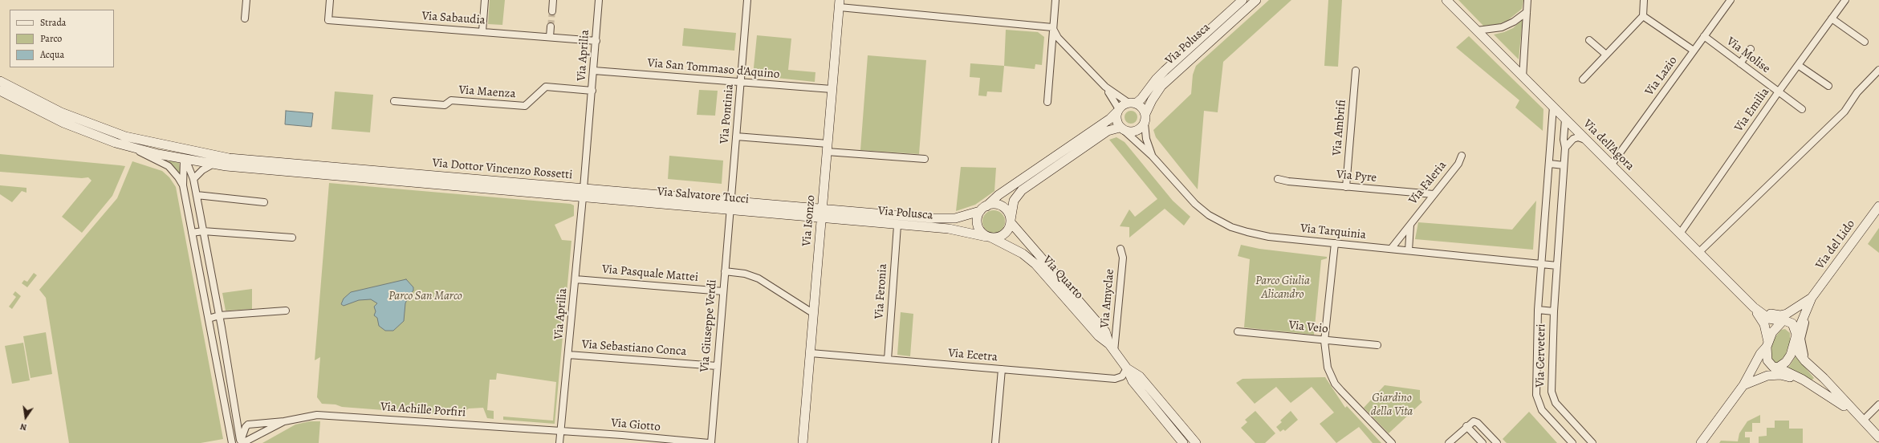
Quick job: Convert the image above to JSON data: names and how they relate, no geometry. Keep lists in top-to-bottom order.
{
  "streets": {
    "street": [
      "Via Sabaudia",
      "Via Polusca",
      "Via Aprilia",
      "Via Molise",
      "Via San Tommaso d'Aquino",
      "Via Lazio",
      "Via Maenza",
      "Via Emilia",
      "Via Pontinia",
      "Via Ambrifi",
      "Via dell'Agora",
      "Via Dottor Vincenzo Rossetti",
      "Via Pyre",
      "Via Faleria",
      "Via Salvatore Tucci",
      "Via Isonzo",
      "Via Tarquinia",
      "Via del Lido",
      "Via Pasquale Mattei",
      "Via Quarto",
      "Via Feronia",
      "Via Amyclae",
      "Via Giuseppe Verdi",
      "Via Veio",
      "Via Sebastiano Conca",
      "Via Ecetra",
      "Via Cerveteri",
      "Via Achille Porfiri",
      "Via Giotto"
    ]
  },
  "crossings": [
    ["Via Sabaudia", "Via Aprilia"],
    ["Via Polusca", "Via Salvatore Tucci"],
    ["Via Polusca", "Via Isonzo"],
    ["Via Polusca", "Via Tarquinia"],
    ["Via Polusca", "Via Quarto"],
    ["Via Polusca", "Via Feronia"],
    ["Via Aprilia", "Via San Tommaso d'Aquino"],
    ["Via Aprilia", "Via Maenza"],
    ["Via Aprilia", "Via Dottor Vincenzo Rossetti"],
    ["Via Aprilia", "Via Salvatore Tucci"],
    ["Via Aprilia", "Via Pasquale Mattei"],
    ["Via Aprilia", "Via Sebastiano Conca"],
    ["Via Aprilia", "Via Achille Porfiri"],
    ["Via Aprilia", "Via Giotto"],
    ["Via Molise", "Via Lazio"],
    ["Via Molise", "Via Emilia"],
    ["Via San Tommaso d'Aquino", "Via Pontinia"],
    ["Via San Tommaso d'Aquino", "Via Isonzo"],
    ["Via Lazio", "Via dell'Agora"],
    ["Via Emilia", "Via dell'Agora"],
    ["Via Pontinia", "Via Salvatore Tucci"],
    ["Via Pontinia", "Via Giuseppe Verdi"],
    ["Via Ambrifi", "Via Pyre"],
    ["Via dell'Agora", "Via del Lido"],
    ["Via dell'Agora", "Via Cerveteri"],
    ["Via Dottor Vincenzo Rossetti", "Via Salvatore Tucci"],
    ["Via Pyre", "Via Faleria"],
    ["Via Faleria", "Via Tarquinia"],
    ["Via Salvatore Tucci", "Via Isonzo"],
    ["Via Salvatore Tucci", "Via Giuseppe Verdi"],
    ["Via Isonzo", "Via Ecetra"],
    ["Via Tarquinia", "Via Cerveteri"],
    ["Via Pasquale Mattei", "Via Giuseppe Verdi"],
    ["Via Quarto", "Via Amyclae"],
    ["Via Quarto", "Via Ecetra"],
    ["Via Feronia", "Via Ecetra"],
    ["Via Giuseppe Verdi", "Via Sebastiano Conca"],
    ["Via Giuseppe Verdi", "Via Giotto"],
    ["Via Achille Porfiri", "Via Giotto"]
  ],
  "parks": ["Parco Giulia Alicandro", "Parco San Marco", "Giardino della Vita"],
  "legend": ["Strada", "Parco", "Acqua"],
  "north": "bottom"
}
